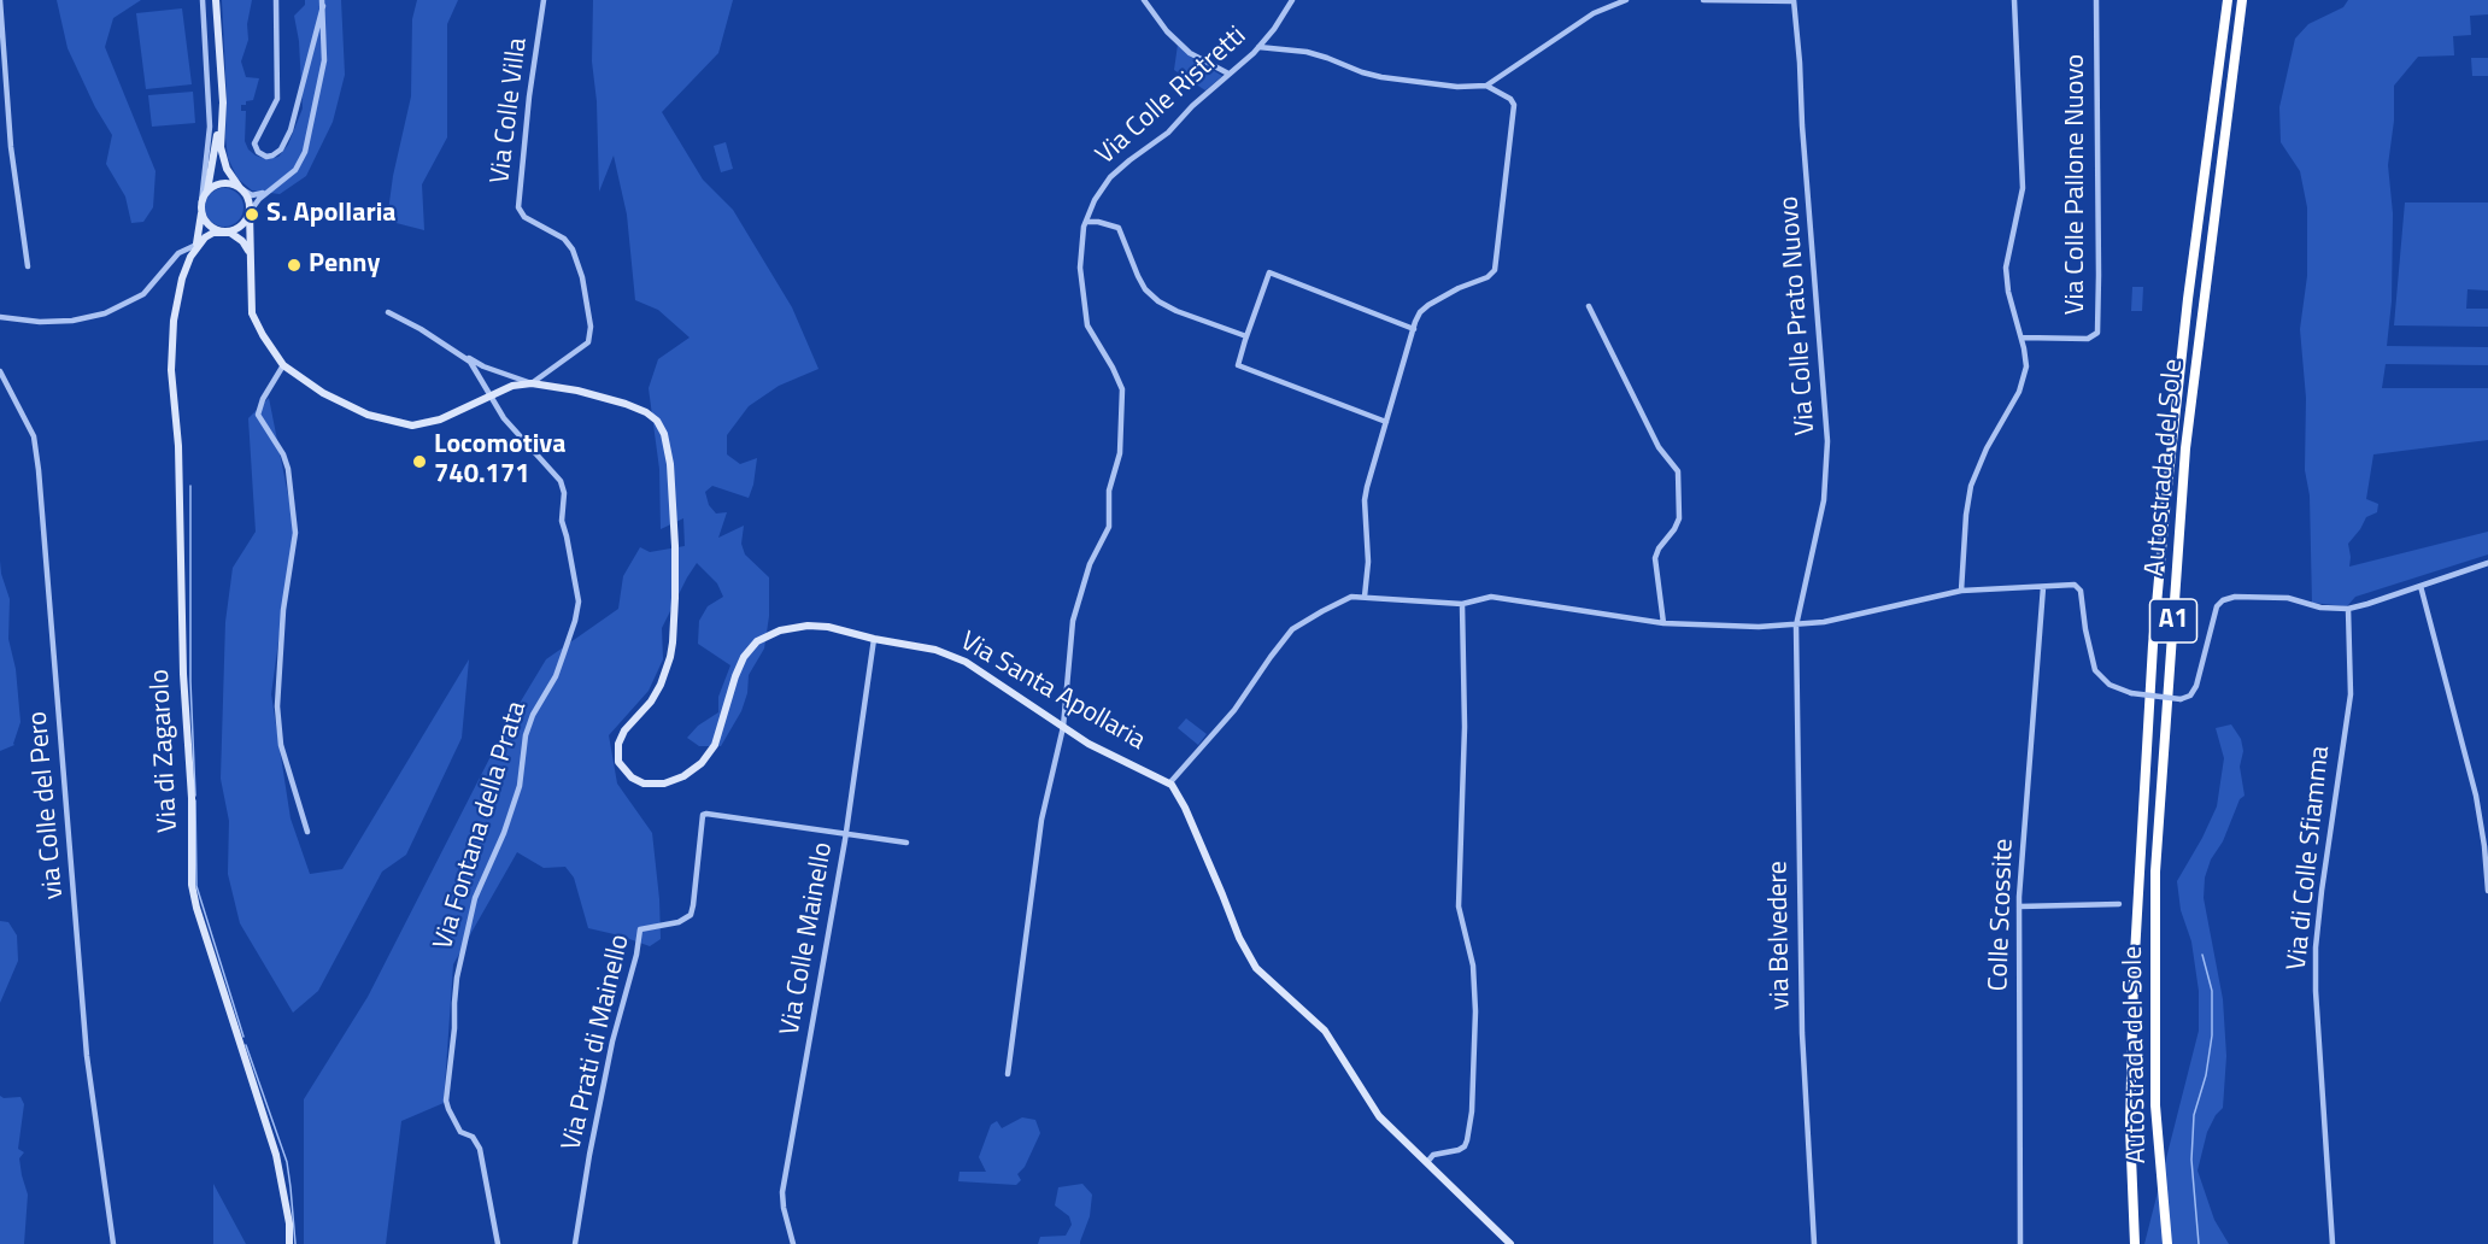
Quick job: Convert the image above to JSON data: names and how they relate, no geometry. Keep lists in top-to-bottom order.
{
  "streets": {
    "highway": ["Autostrada del Sole", "A1"],
    "street": [
      "Via Colle Ristretti",
      "Via Colle Villa",
      "Via Colle Pallone Nuovo",
      "Via Colle Prato Nuovo",
      "Via Santa Apollaria",
      "Via di Zagarolo",
      "via Colle del Pero",
      "Via Fontana della Prata",
      "Via di Colle Sfiamma",
      "Colle Scossite",
      "via Belvedere",
      "Via Colle Mainello",
      "Via Prati di Mainello"
    ]
  },
  "crossings": [
    ["Via Colle Ristretti", "Via Santa Apollaria"],
    ["Via Colle Villa", "Via Santa Apollaria"],
    ["Via Colle Prato Nuovo", "via Belvedere"],
    ["Via Santa Apollaria", "Via di Zagarolo"],
    ["Via Santa Apollaria", "Via Fontana della Prata"],
    ["Via Santa Apollaria", "Via Colle Mainello"],
    ["Via Colle Mainello", "Via Prati di Mainello"]
  ],
  "places": ["S. Apollaria", "Penny", "Locomotiva 740.171"]
}
